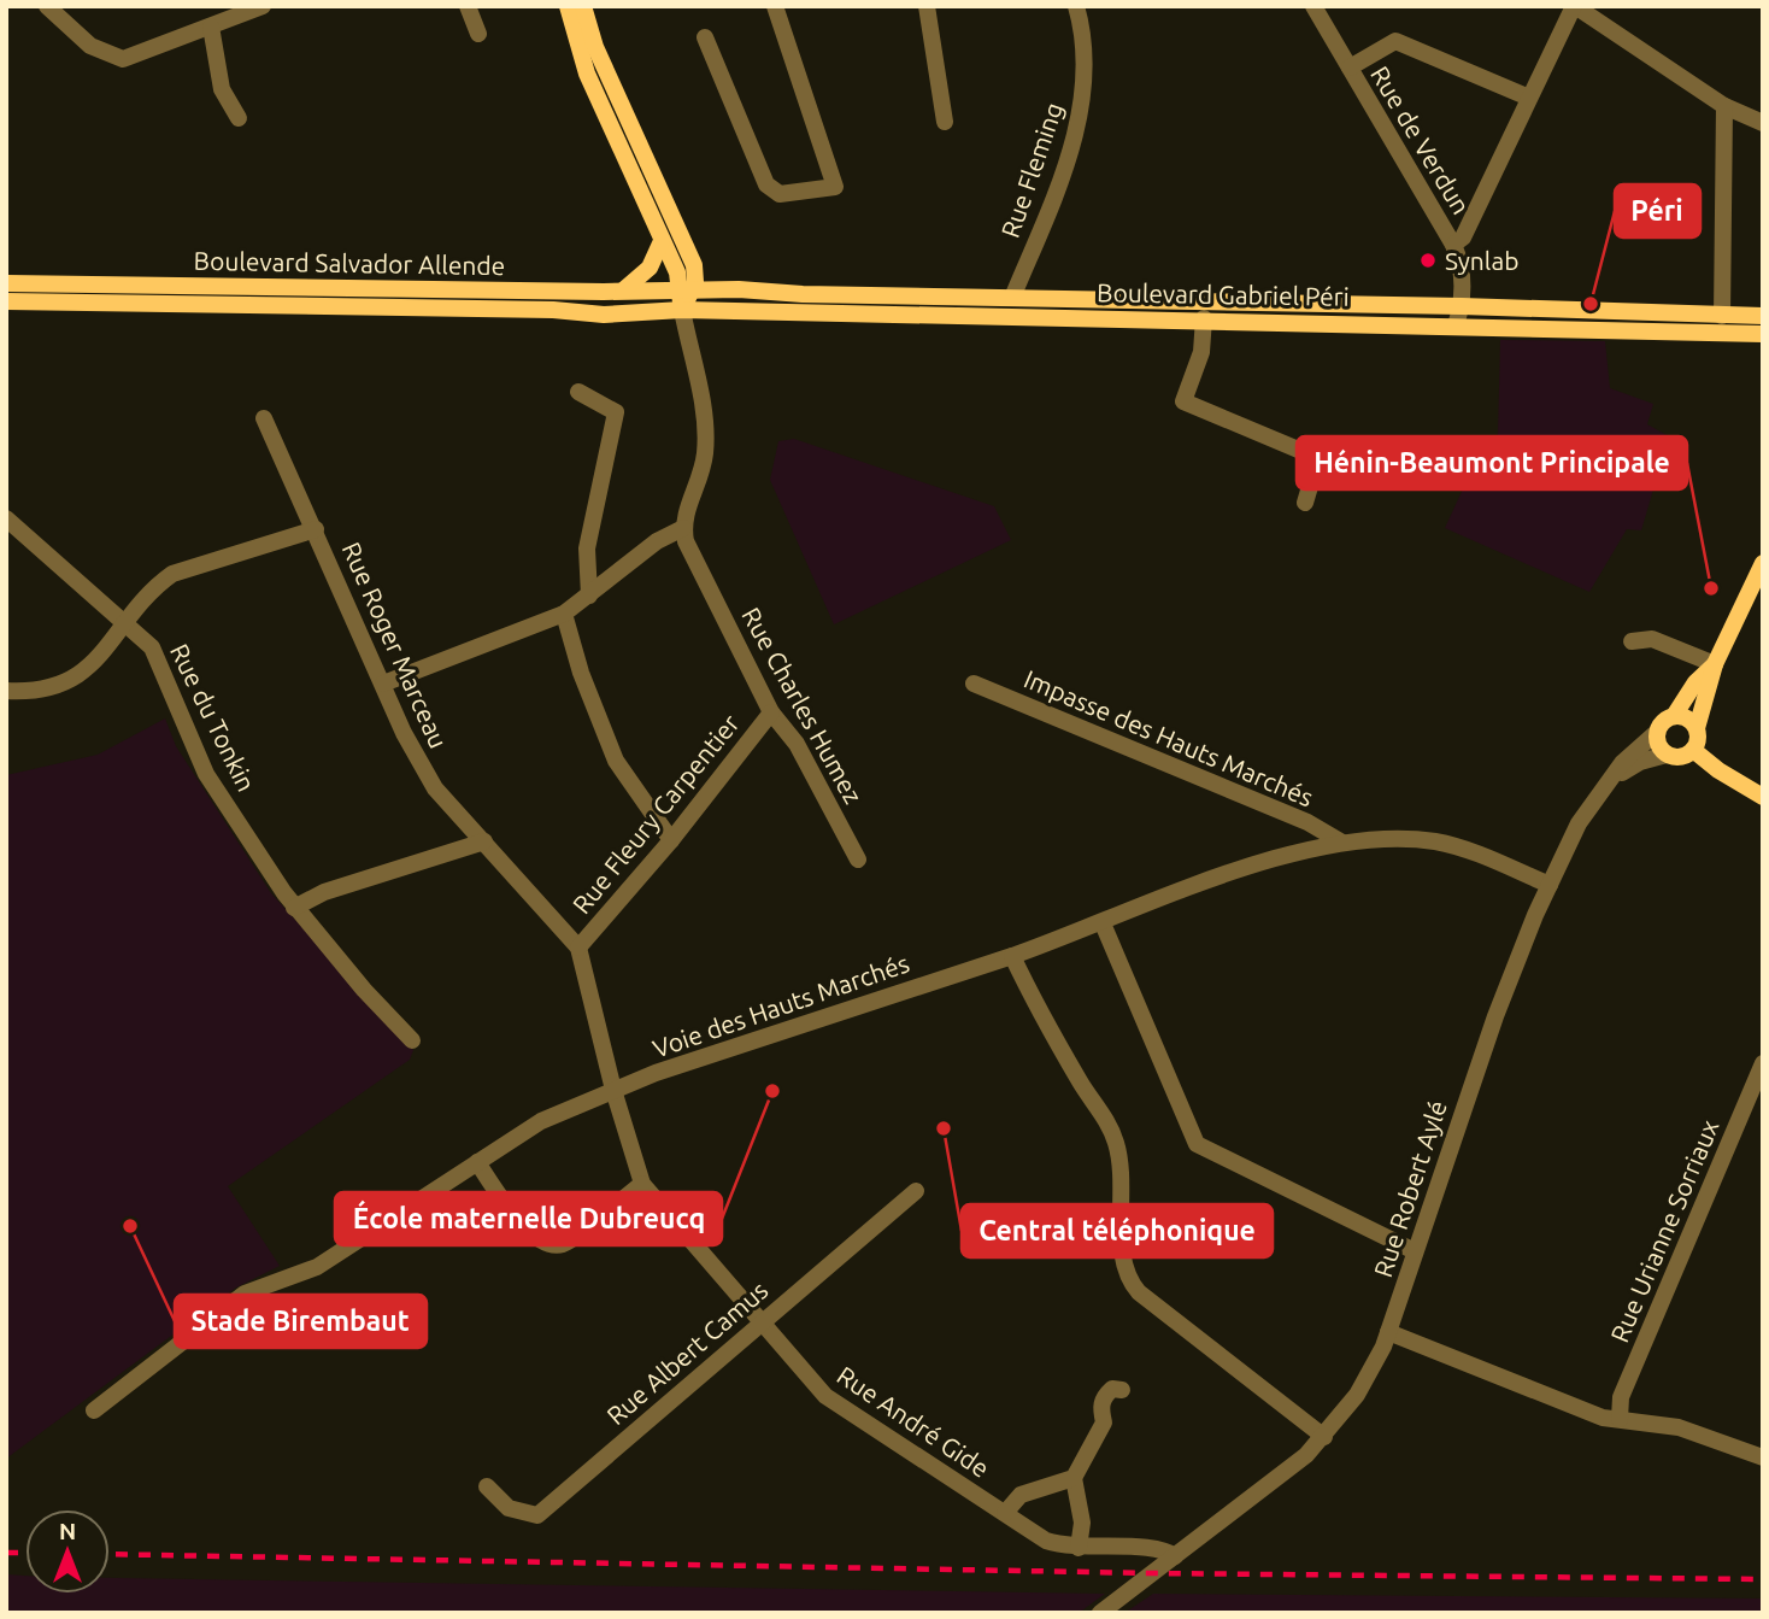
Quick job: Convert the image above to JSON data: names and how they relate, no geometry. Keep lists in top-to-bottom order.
{
  "streets": {
    "main road": ["Boulevard Salvador Allende", "Boulevard Gabriel Péri"],
    "street": [
      "Rue de Verdun",
      "Rue Fleming",
      "Rue Roger Marceau",
      "Rue Charles Humez",
      "Rue du Tonkin",
      "Impasse des Hauts Marchés",
      "Rue Fleury Carpentier",
      "Voie des Hauts Marchés",
      "Rue Robert Aylé",
      "Rue Urianne Sorriaux",
      "Rue Albert Camus",
      "Rue André Gide"
    ]
  },
  "crossings": [
    ["Rue de Verdun", "Boulevard Gabriel Péri"],
    ["Rue Fleming", "Boulevard Gabriel Péri"],
    ["Boulevard Salvador Allende", "Boulevard Gabriel Péri"],
    ["Rue Roger Marceau", "Rue Fleury Carpentier"],
    ["Rue Roger Marceau", "Rue André Gide"],
    ["Rue Charles Humez", "Rue Fleury Carpentier"],
    ["Impasse des Hauts Marchés", "Voie des Hauts Marchés"],
    ["Rue Fleury Carpentier", "Rue André Gide"],
    ["Voie des Hauts Marchés", "Rue Robert Aylé"],
    ["Voie des Hauts Marchés", "Rue André Gide"],
    ["Rue Robert Aylé", "Rue André Gide"],
    ["Rue Albert Camus", "Rue André Gide"]
  ],
  "places": [
    "Synlab",
    "Péri",
    "Hénin-Beaumont Principale",
    "École maternelle Dubreucq",
    "Central téléphonique",
    "Stade Birembaut"
  ],
  "north": "top"
}
